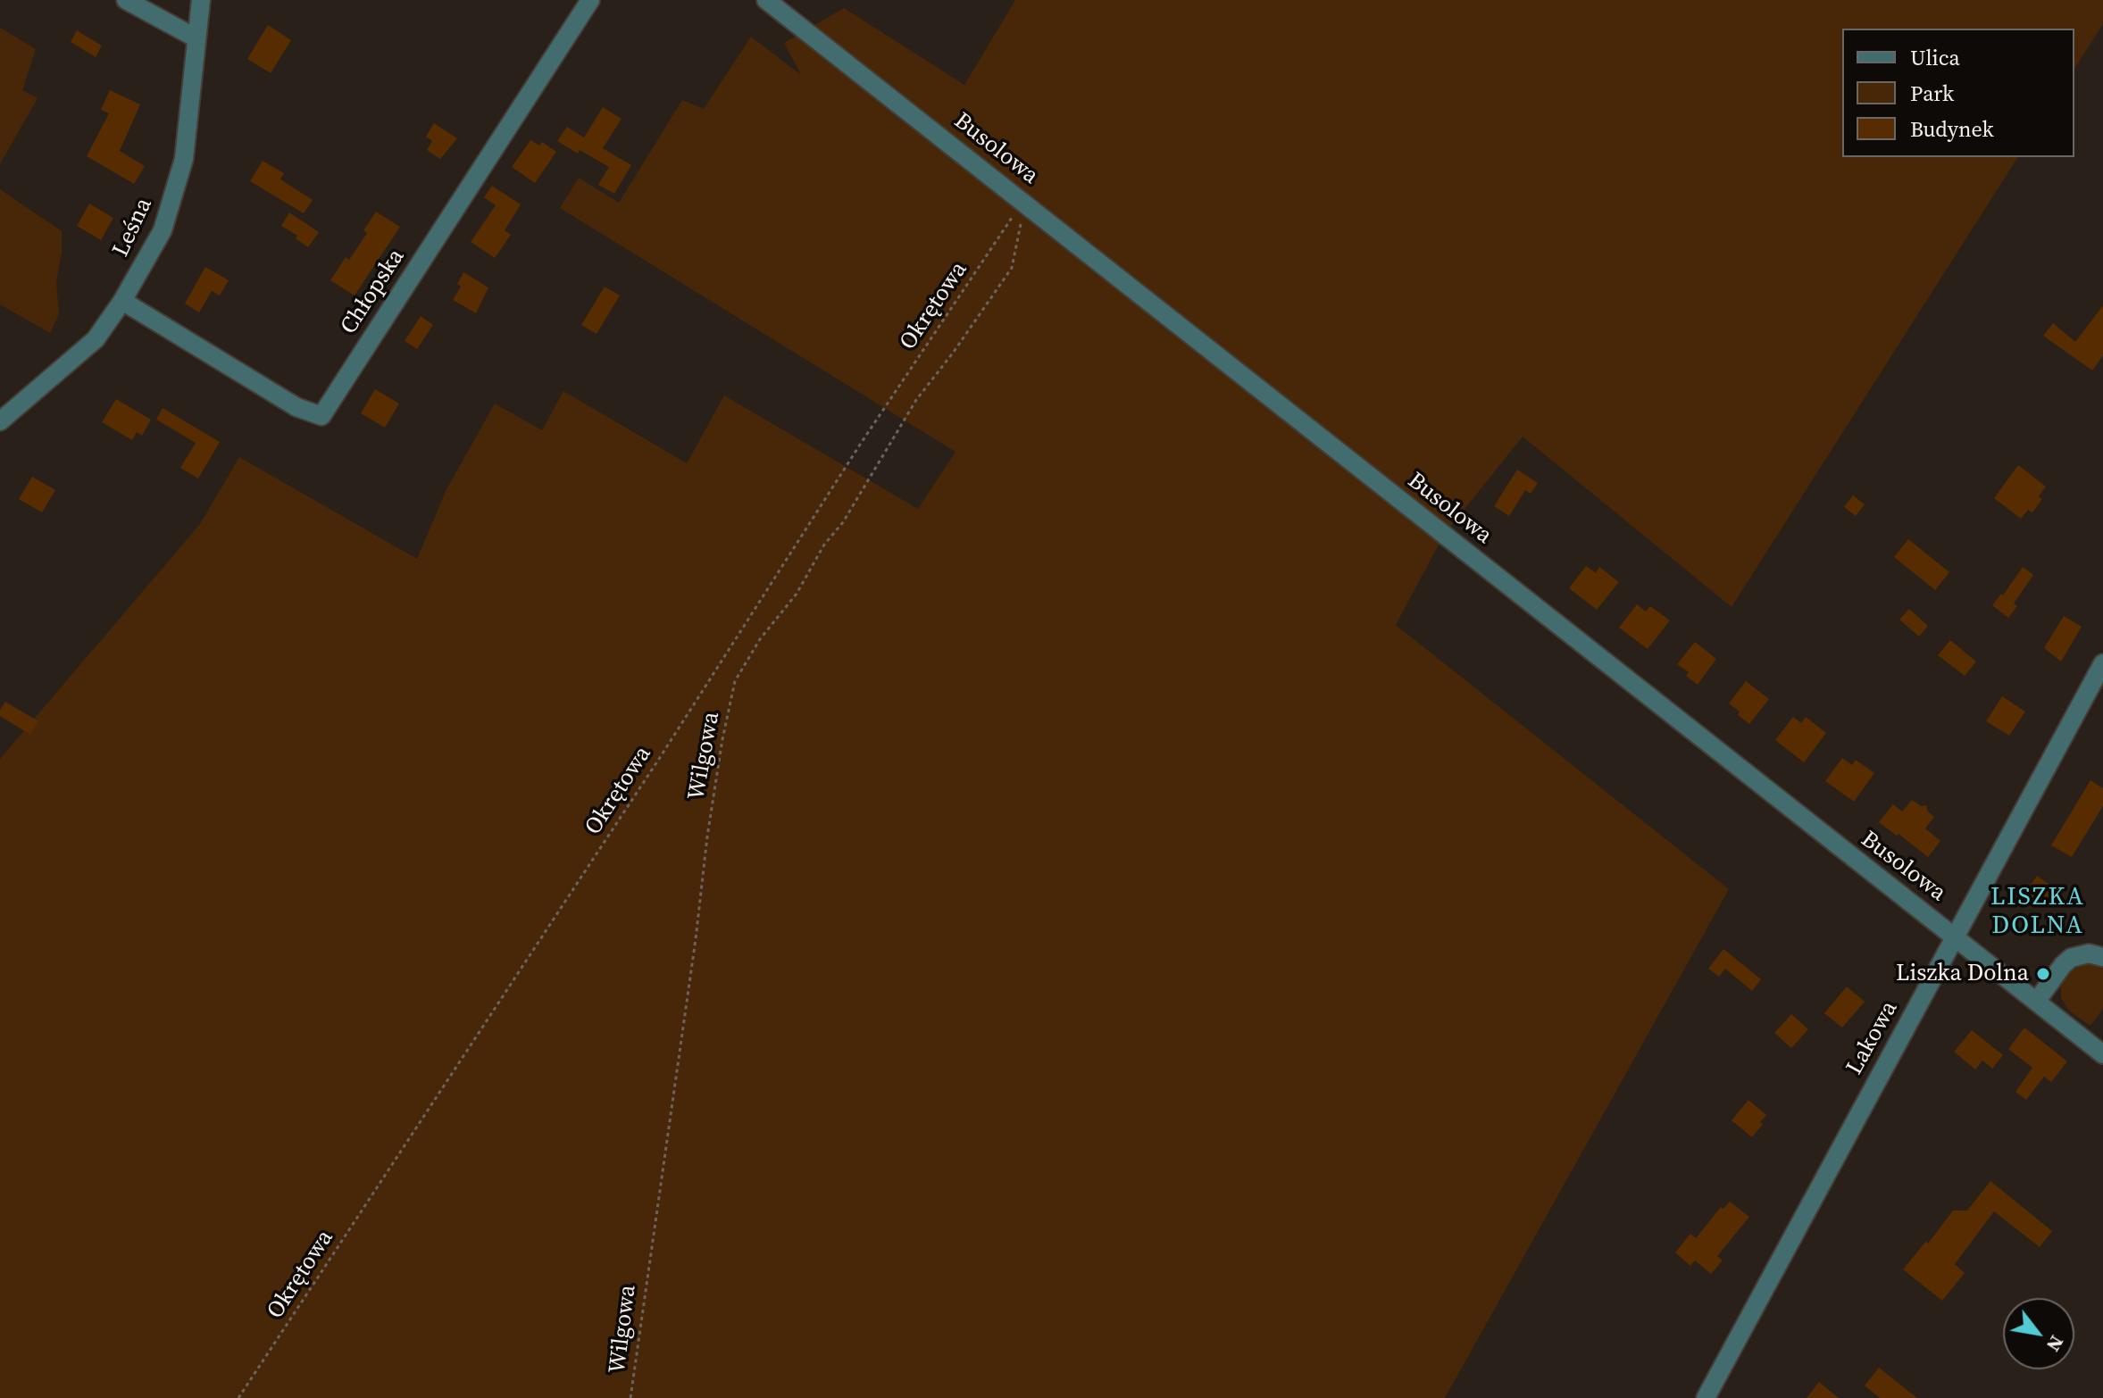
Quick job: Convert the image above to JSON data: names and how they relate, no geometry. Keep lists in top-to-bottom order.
{
  "streets": {
    "street": [
      "Busolowa",
      "Leśna",
      "Chłopska",
      "Lakowa"
    ],
    "path": ["Okrętowa", "Wilgowa"]
  },
  "crossings": [
    ["Busolowa", "Okrętowa"],
    ["Busolowa", "Wilgowa"],
    ["Busolowa", "Lakowa"],
    ["Leśna", "Chłopska"],
    ["Okrętowa", "Wilgowa"]
  ],
  "districts": ["LISZKA DOLNA"],
  "places": ["Liszka Dolna"],
  "legend": ["Ulica", "Park", "Budynek"],
  "north": "bottom right"
}
